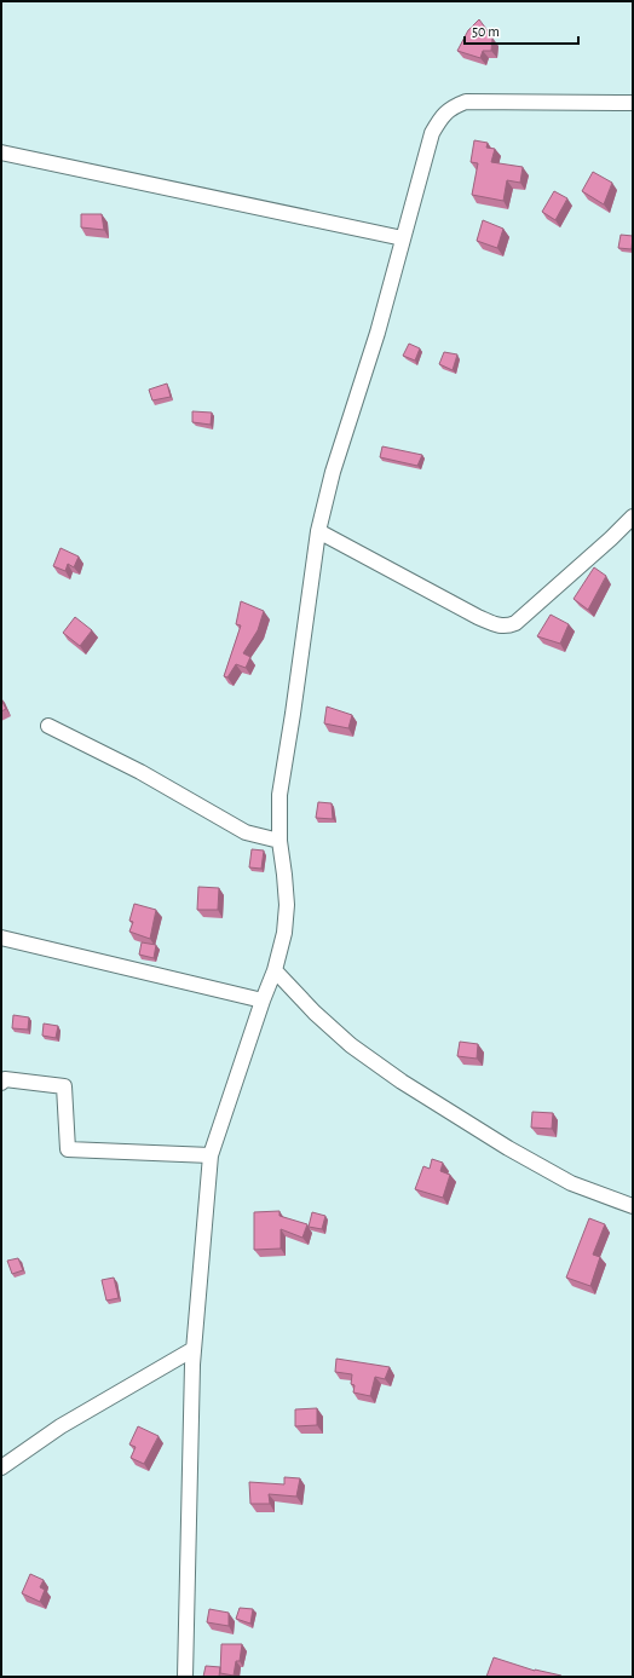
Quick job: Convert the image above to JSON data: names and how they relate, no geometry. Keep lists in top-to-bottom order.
{
  "scale_bar": "50 m"
}
